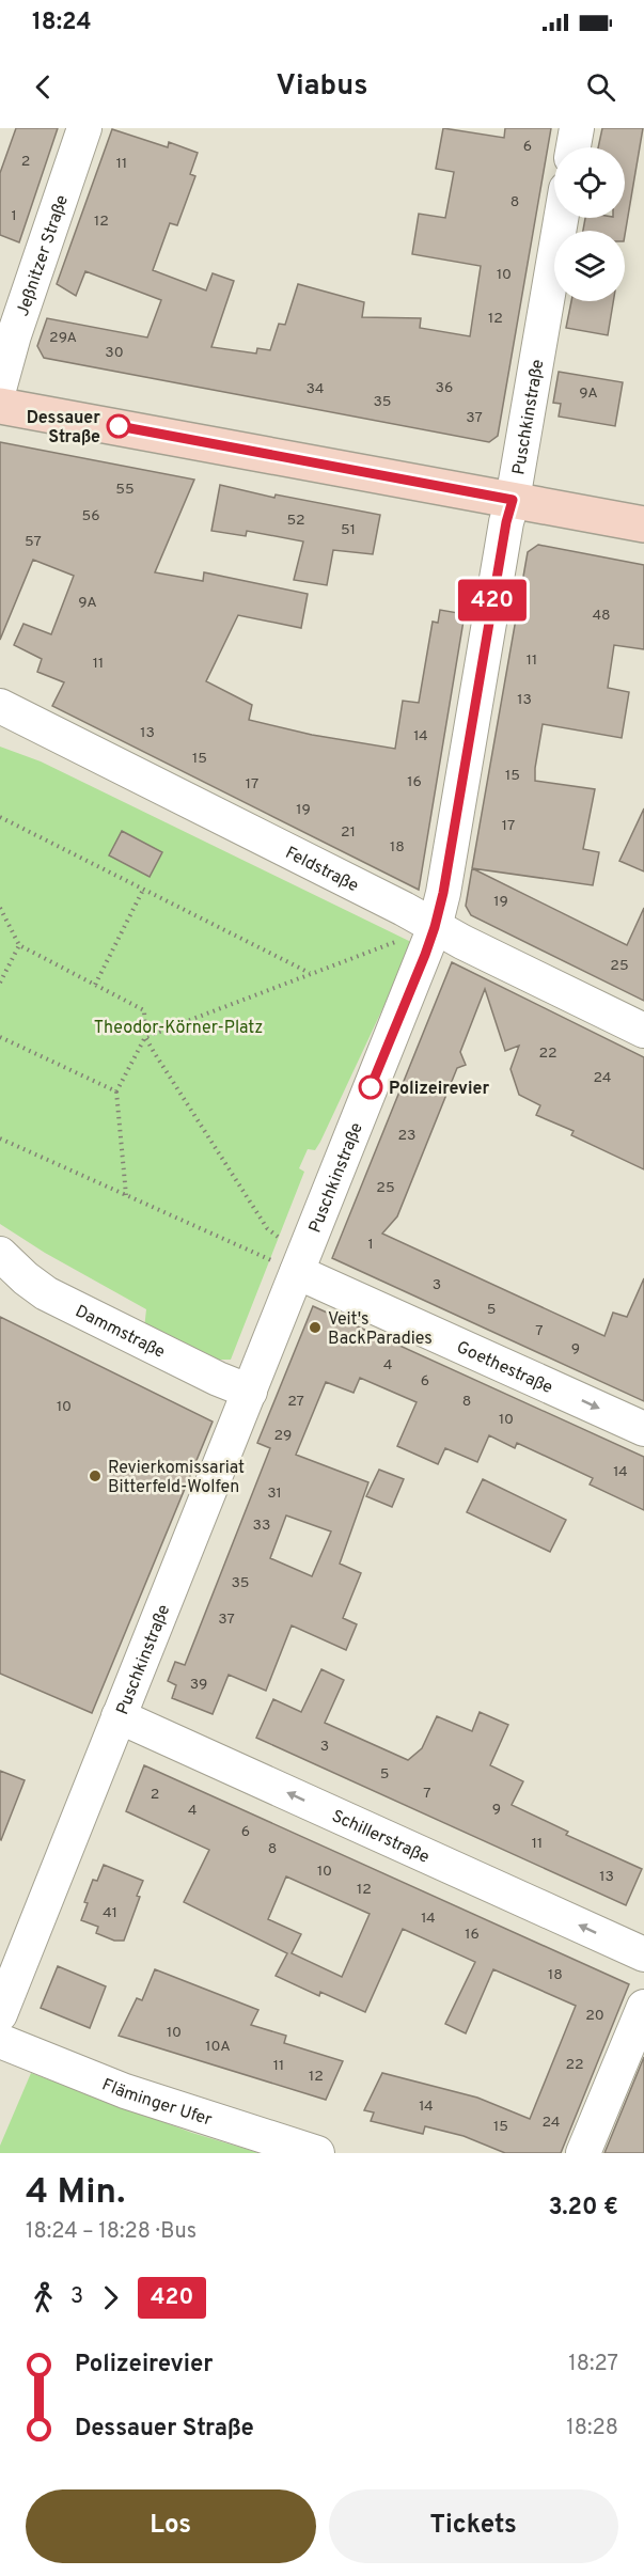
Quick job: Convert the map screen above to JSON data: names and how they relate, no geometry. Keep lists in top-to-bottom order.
{
  "streets": {
    "street": [
      "Jeßnitzer Straße",
      "Puschkinstraße",
      "Feldstraße",
      "Dammstraße",
      "Goethestraße",
      "Schillerstraße",
      "Fläminger Ufer"
    ]
  },
  "crossings": [
    ["Puschkinstraße", "Feldstraße"],
    ["Puschkinstraße", "Dammstraße"],
    ["Puschkinstraße", "Goethestraße"],
    ["Puschkinstraße", "Schillerstraße"]
  ],
  "one_way": ["Goethestraße", "Schillerstraße"],
  "parks": ["Theodor-Körner-Platz"],
  "places": [
    "Dessauer Straße",
    "Polizeirevier",
    "Veit's BackParadies",
    "Revierkomissariat Bitterfeld-Wolfen"
  ],
  "lines": ["bus line 420"],
  "house_numbers": [
    "6",
    "2",
    "11",
    "8",
    "1",
    "12",
    "10",
    "12",
    "29A",
    "30",
    "36",
    "34",
    "9A",
    "35",
    "37",
    "55",
    "56",
    "52",
    "51",
    "57",
    "9A",
    "48",
    "11",
    "11",
    "13",
    "13",
    "14",
    "15",
    "15",
    "16",
    "17",
    "19",
    "17",
    "21",
    "18",
    "19",
    "25",
    "22",
    "24",
    "23",
    "25",
    "1",
    "3",
    "5",
    "7",
    "9",
    "4",
    "6",
    "27",
    "8",
    "10",
    "10",
    "29",
    "14",
    "31",
    "33",
    "35",
    "37",
    "39",
    "3",
    "5",
    "7",
    "2",
    "9",
    "4",
    "6",
    "11",
    "8",
    "10",
    "13",
    "12",
    "41",
    "14",
    "16",
    "18",
    "20",
    "10",
    "10A",
    "22",
    "11",
    "12",
    "14",
    "24",
    "15"
  ],
  "page": {
    "status": "18:24",
    "header": "Viabus",
    "on_map": "420",
    "heading": ["4 Min.", "18:24 – 18:28 · Bus", "3.20 €"],
    "legs": ["3", "420"],
    "list": [
      {
        "name": "Polizeirevier",
        "value": "18:27"
      },
      {
        "name": "Dessauer Straße",
        "value": "18:28"
      }
    ],
    "buttons": ["Los", "Tickets"]
  }
}
